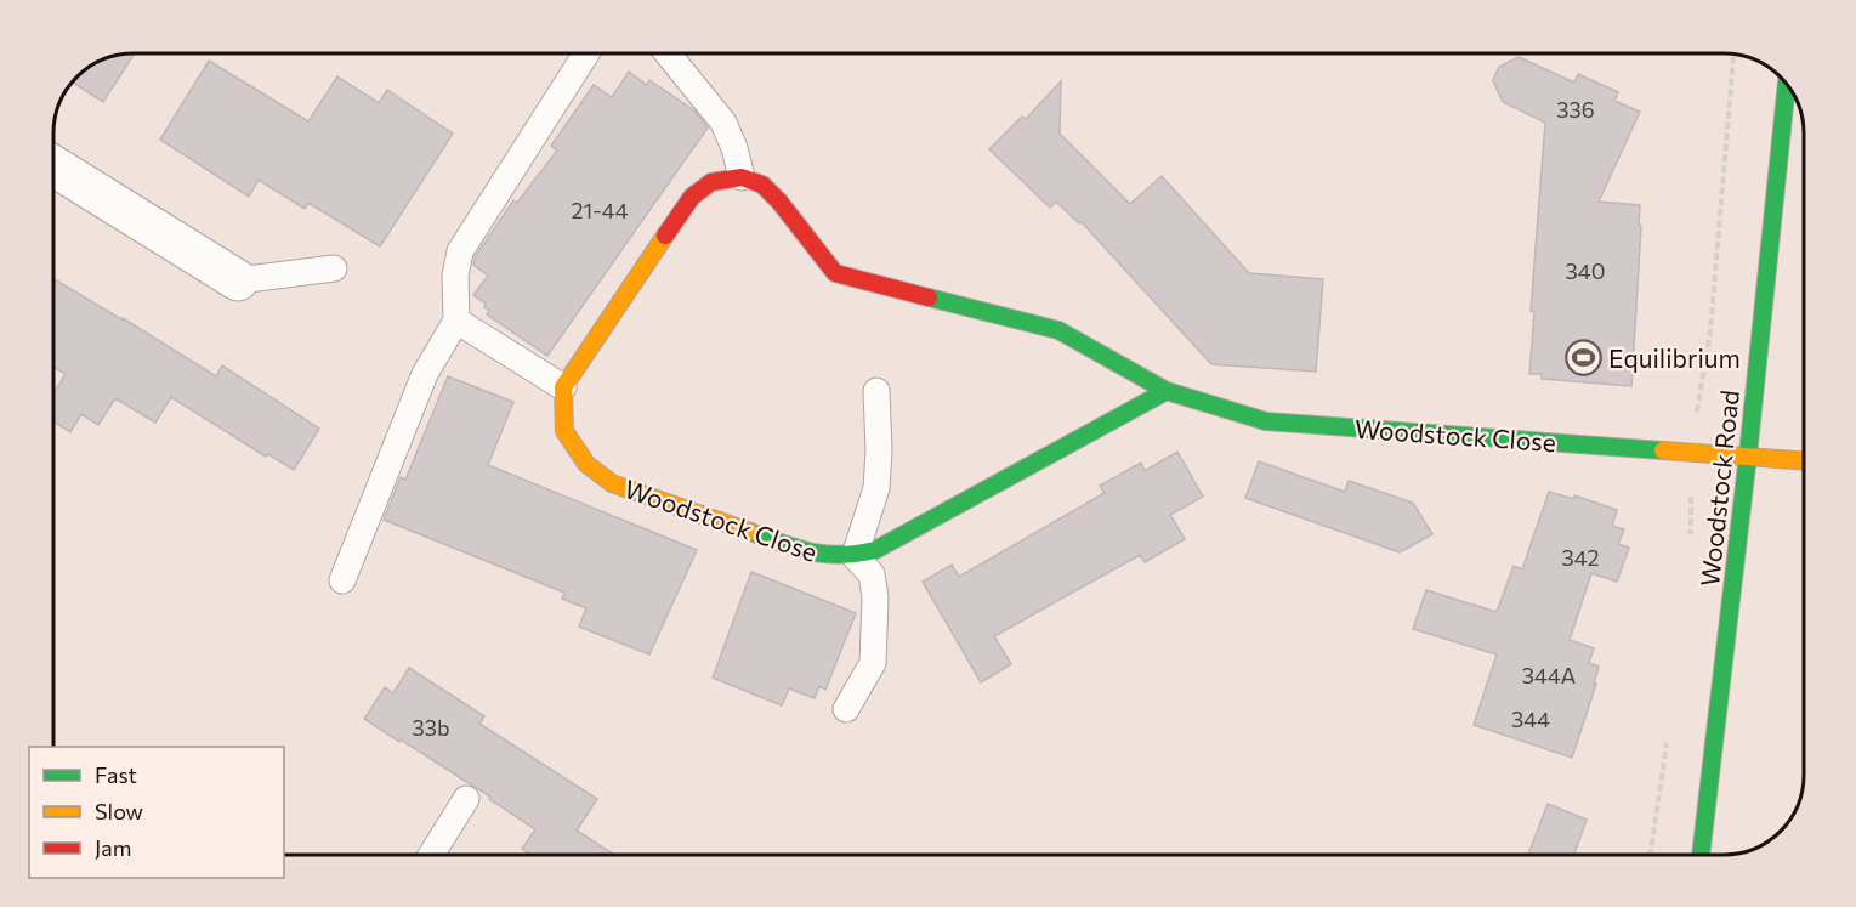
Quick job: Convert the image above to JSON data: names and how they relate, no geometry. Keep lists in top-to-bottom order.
{
  "streets": {
    "street": ["Woodstock Close", "Woodstock Road"]
  },
  "crossings": [
    ["Woodstock Close", "Woodstock Road"]
  ],
  "places": {
    "sports": ["Equilibrium"]
  },
  "house_numbers": [
    "336",
    "21-44",
    "340",
    "342",
    "344A",
    "344",
    "33b"
  ],
  "legend": ["Fast", "Slow", "Jam"]
}
